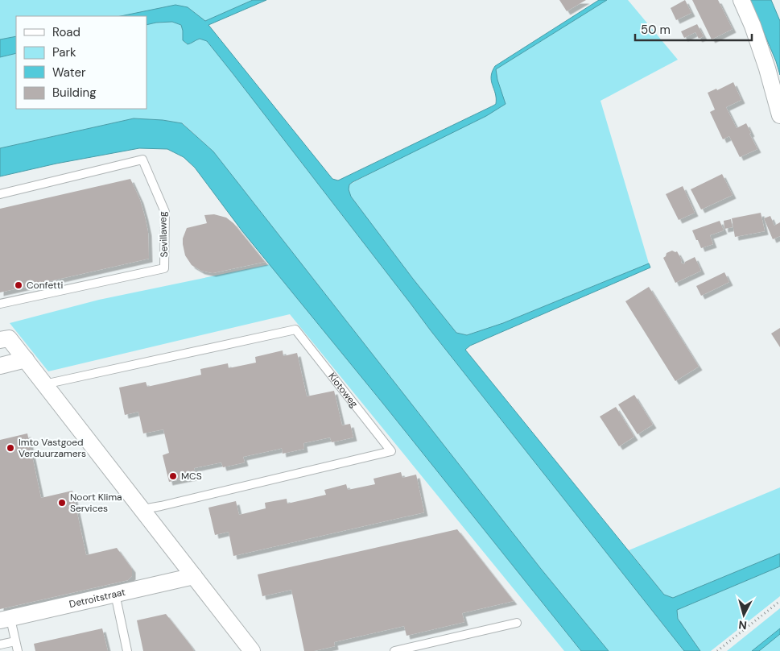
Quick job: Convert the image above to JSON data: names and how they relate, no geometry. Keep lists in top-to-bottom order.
{
  "streets": {
    "street": ["Detroitstraat"],
    "lane": ["Sevillaweg", "Kiotoweg"]
  },
  "places": [
    "Confetti",
    "Imto Vastgoed Verduurzamers",
    "MCS",
    "Noort Klima Services"
  ],
  "legend": [
    "Road",
    "Park",
    "Water",
    "Building"
  ],
  "scale_bar": "50 m",
  "north": "bottom"
}
